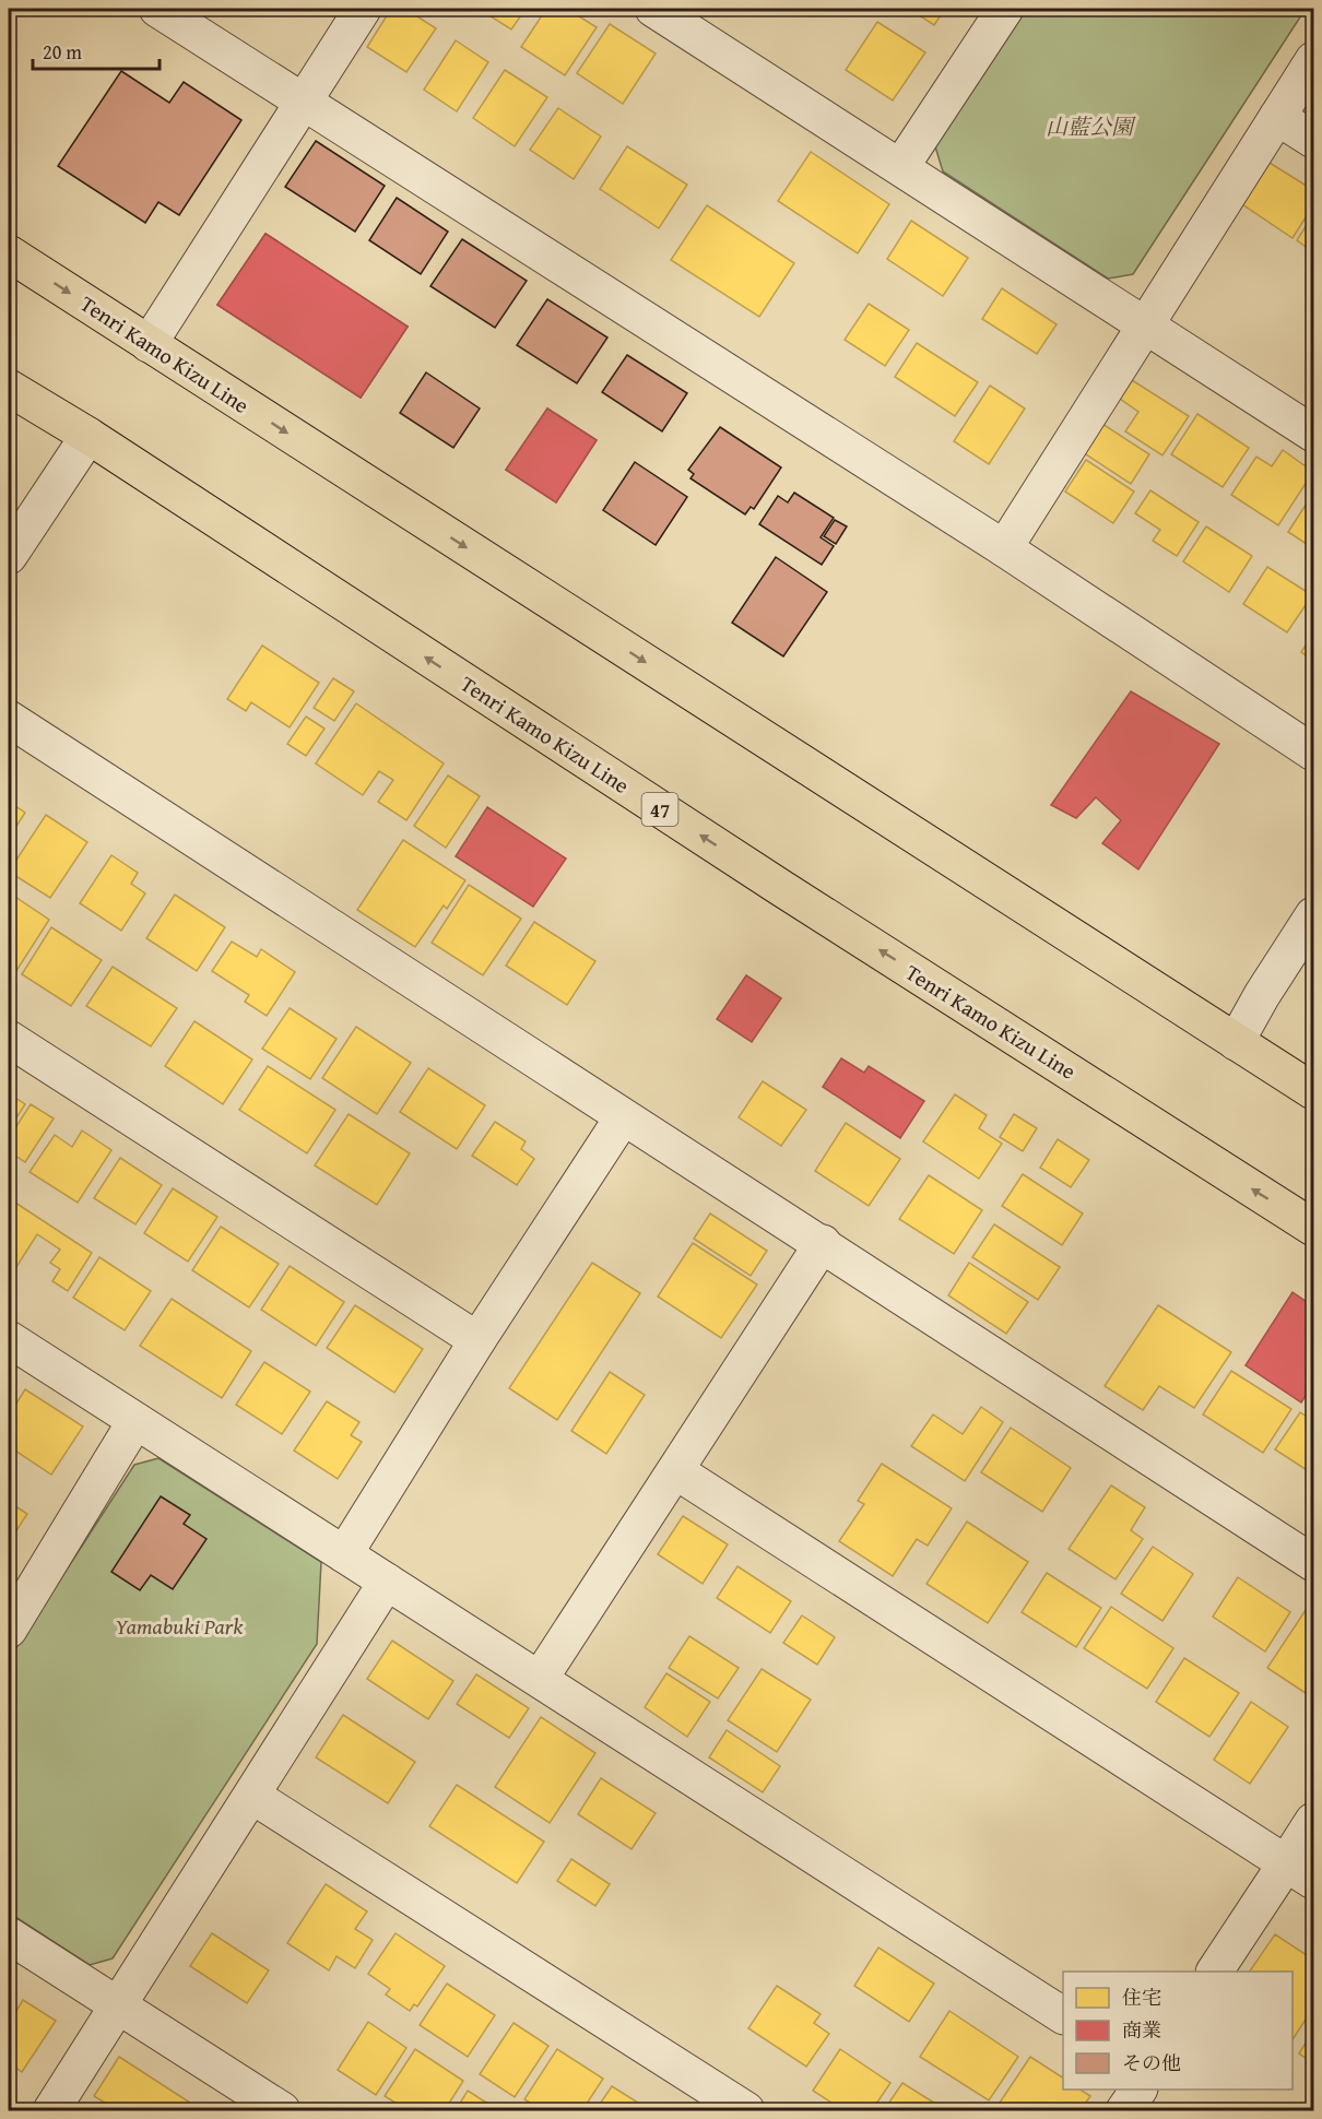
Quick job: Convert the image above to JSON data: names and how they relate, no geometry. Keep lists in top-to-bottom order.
{
  "streets": {
    "main road": ["Tenri Kamo Kizu Line", "47"]
  },
  "parks": ["山藍公園", "Yamabuki Park"],
  "legend": ["住宅", "商業", "その他"],
  "scale_bar": "20 m"
}
